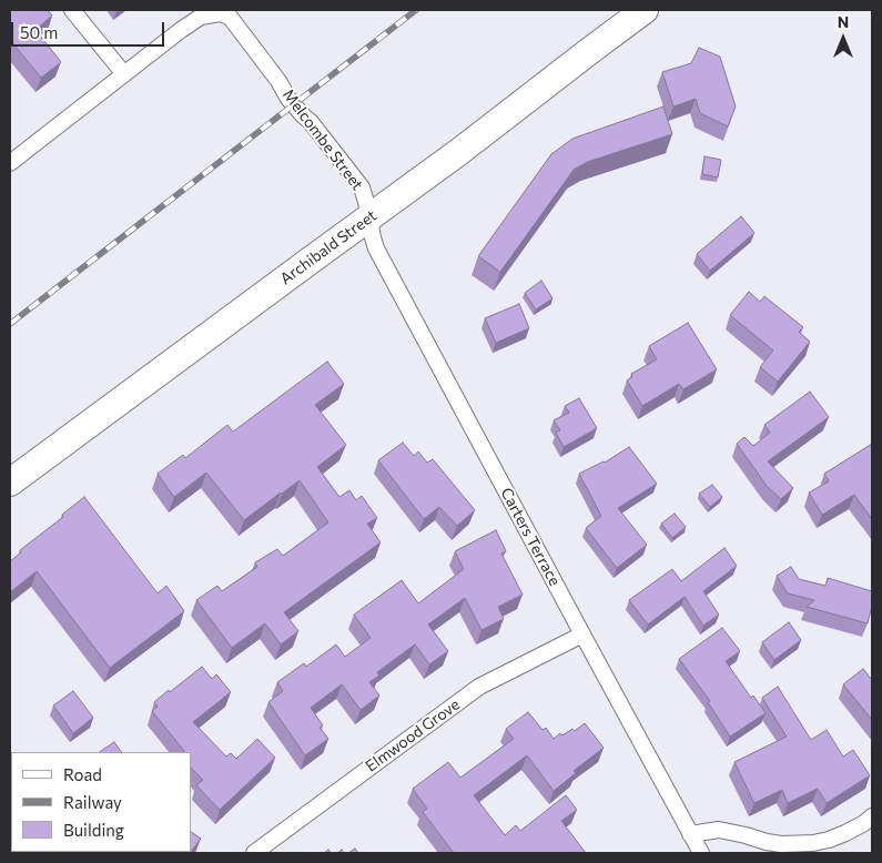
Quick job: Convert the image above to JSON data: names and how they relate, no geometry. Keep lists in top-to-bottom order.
{
  "streets": {
    "highway": ["Archibald Street"],
    "street": ["Melcombe Street", "Carters Terrace", "Elmwood Grove"]
  },
  "crossings": [
    ["Melcombe Street", "Archibald Street"],
    ["Melcombe Street", "Carters Terrace"],
    ["Archibald Street", "Carters Terrace"],
    ["Carters Terrace", "Elmwood Grove"]
  ],
  "legend": ["Road", "Railway", "Building"],
  "scale_bar": "50 m",
  "north": "top"
}
